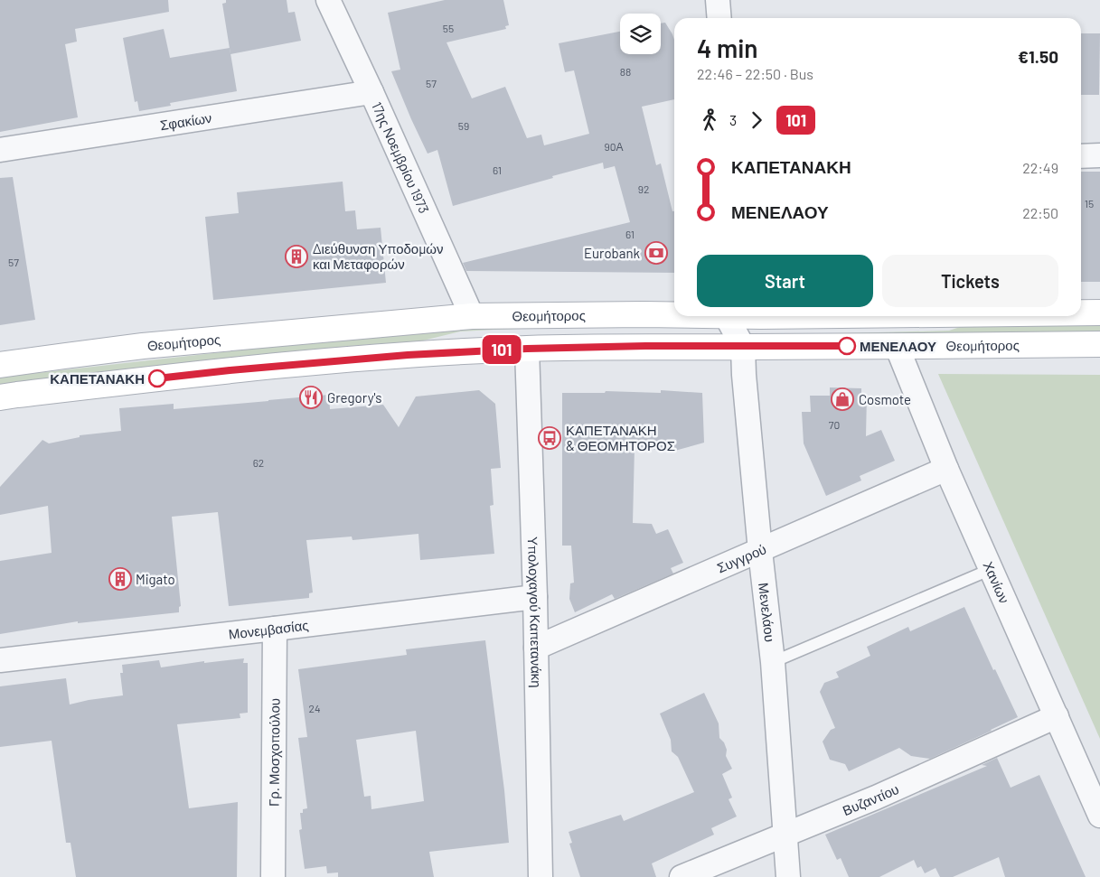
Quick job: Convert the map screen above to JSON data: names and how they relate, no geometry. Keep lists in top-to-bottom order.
{
  "streets": {
    "street": [
      "Σφακίων",
      "17ης Νοεμβρίου 1973",
      "Θεομήτορος",
      "Συγγρού",
      "Χανίων",
      "Μενελάου",
      "Υπολοχαγού Καπετανάκη",
      "Μονεμβασίας",
      "Γρ. Μοσχοπούλου",
      "Βυζαντίου"
    ]
  },
  "crossings": [
    ["Σφακίων", "17ης Νοεμβρίου 1973"],
    ["17ης Νοεμβρίου 1973", "Θεομήτορος"],
    ["Θεομήτορος", "Χανίων"],
    ["Θεομήτορος", "Μενελάου"],
    ["Θεομήτορος", "Υπολοχαγού Καπετανάκη"],
    ["Συγγρού", "Χανίων"],
    ["Συγγρού", "Μενελάου"],
    ["Συγγρού", "Υπολοχαγού Καπετανάκη"],
    ["Χανίων", "Βυζαντίου"],
    ["Μενελάου", "Βυζαντίου"],
    ["Υπολοχαγού Καπετανάκη", "Μονεμβασίας"],
    ["Μονεμβασίας", "Γρ. Μοσχοπούλου"]
  ],
  "places": {
    "bank": ["Eurobank"],
    "building": ["Διεύθυνση Υποδομών και Μεταφορών", "Migato"],
    "other": ["ΜΕΝΕΛΑΟΥ", "ΚΑΠΕΤΑΝΑΚΗ"],
    "restaurant": ["Gregory's"],
    "shop": ["Cosmote"],
    "bus stop": ["ΚΑΠΕΤΑΝΑΚΗ & ΘΕΟΜΗΤΟΡΟΣ"]
  },
  "lines": ["bus line 101"],
  "house_numbers": [
    "55",
    "88",
    "57",
    "59",
    "90Α",
    "61",
    "92",
    "15",
    "61",
    "57",
    "70",
    "62",
    "24"
  ],
  "page": {
    "on_map": "101",
    "heading": ["4 min", "22:46 – 22:50 · Bus", "€1.50"],
    "legs": ["3", "101"],
    "list": [
      {
        "name": "ΚΑΠΕΤΑΝΑΚΗ",
        "value": "22:49"
      },
      {
        "name": "ΜΕΝΕΛΑΟΥ",
        "value": "22:50"
      }
    ],
    "buttons": ["Start", "Tickets"]
  }
}
